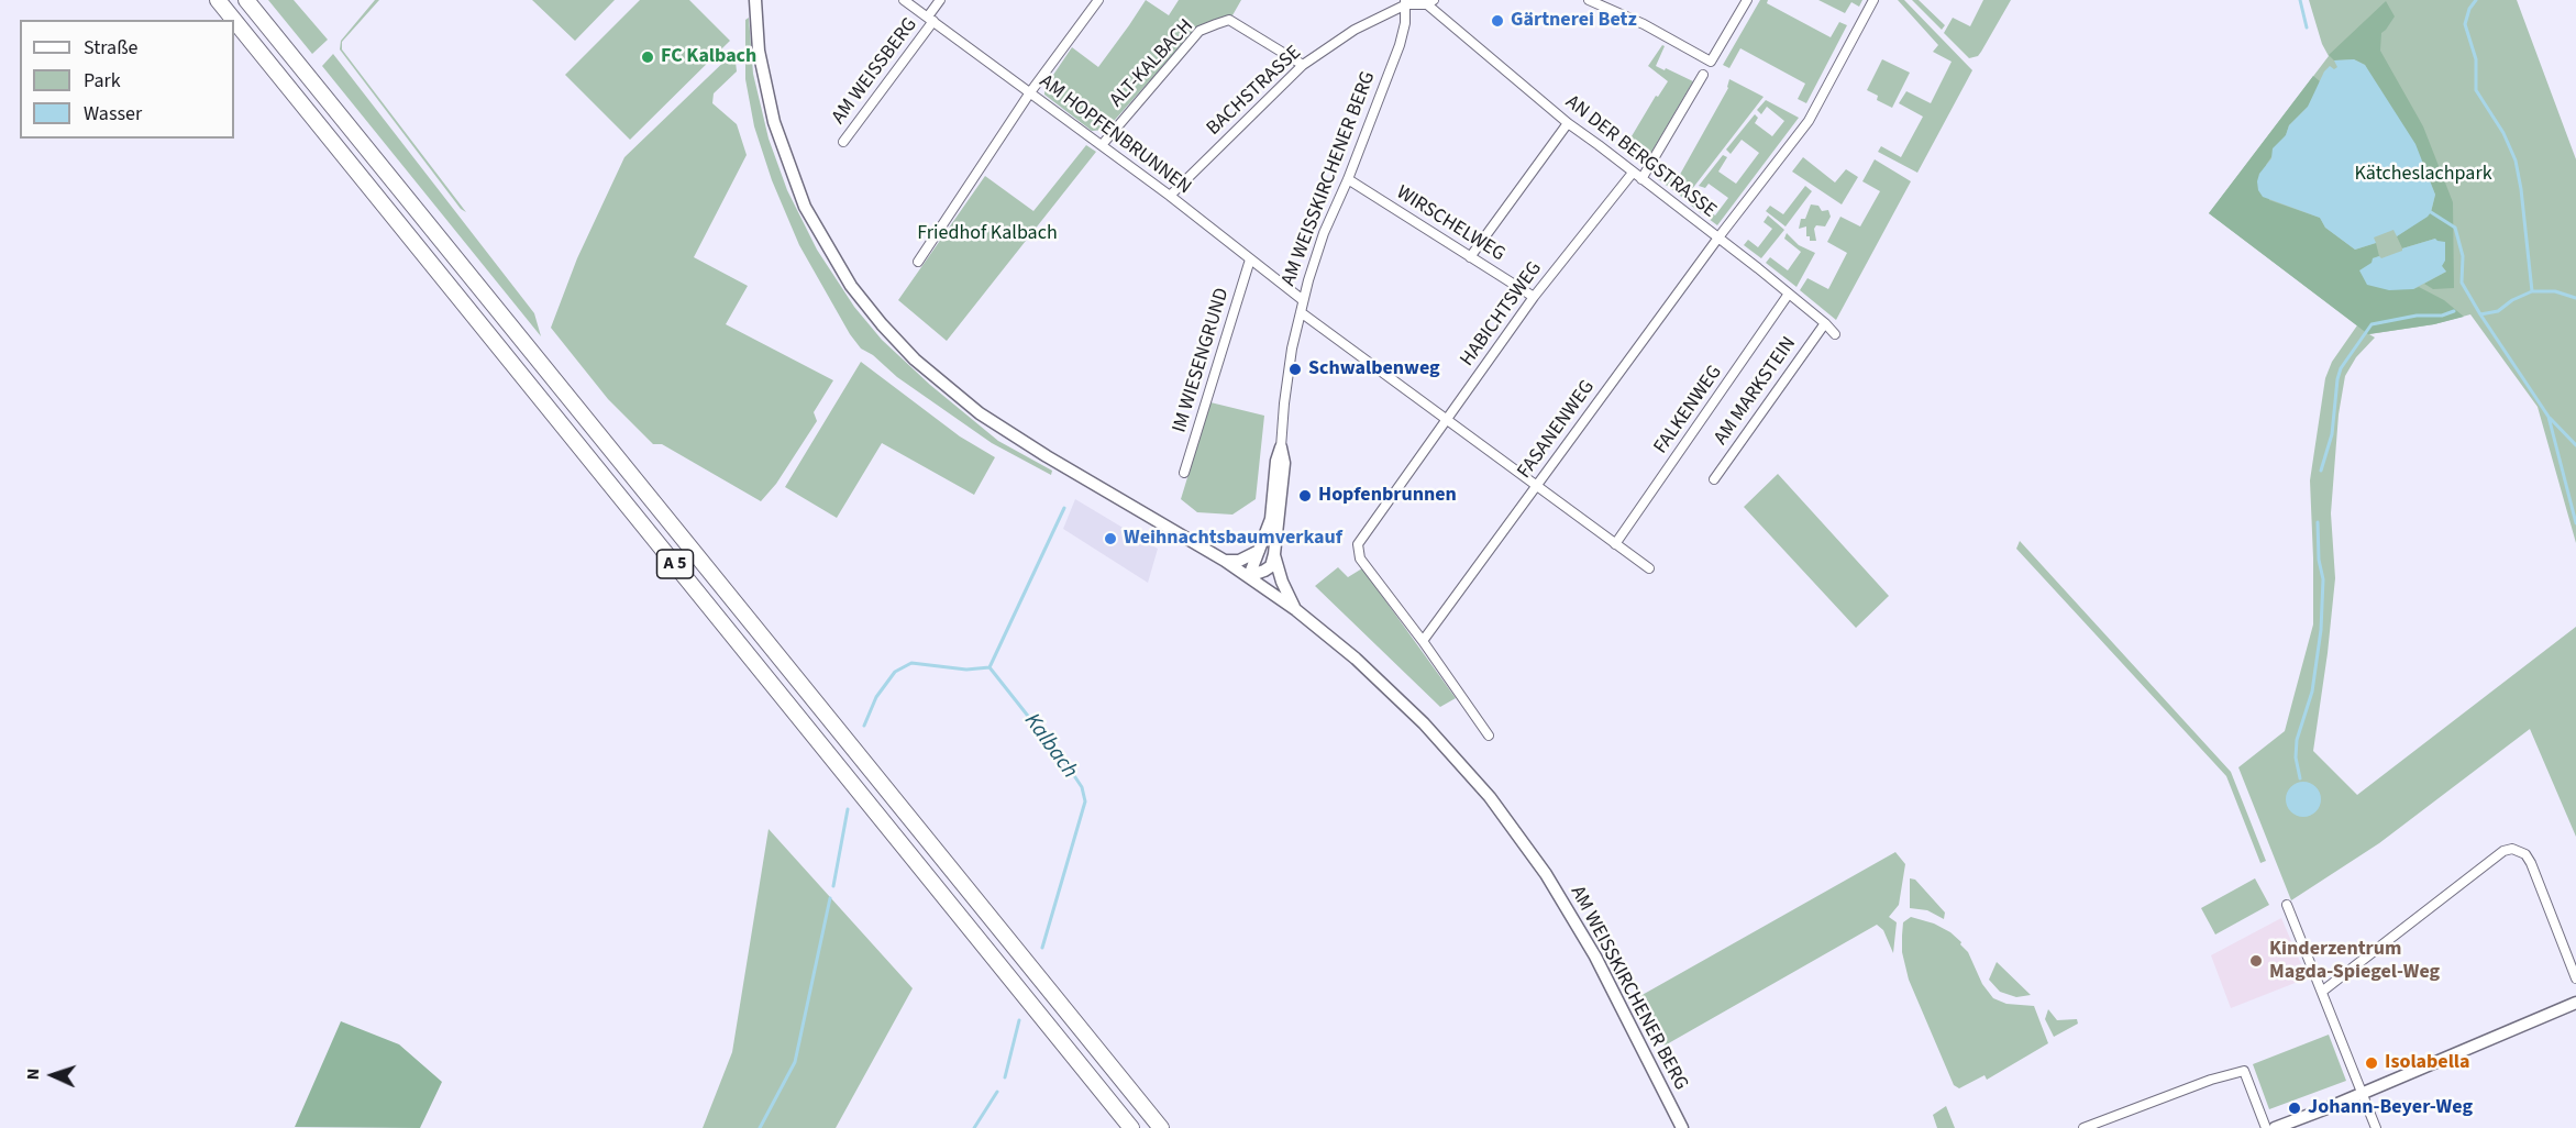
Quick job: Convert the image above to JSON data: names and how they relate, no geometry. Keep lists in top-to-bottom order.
{
  "streets": {
    "highway": ["A 5"],
    "main road": ["AM WEISSKIRCHENER BERG"],
    "street": [
      "ALT-KALBACH",
      "AM WEISSBERG",
      "BACHSTRASSE",
      "AM HOPFENBRUNNEN",
      "AN DER BERGSTRASSE",
      "WIRSCHELWEG",
      "HABICHTSWEG",
      "IM WIESENGRUND",
      "AM MARKSTEIN",
      "FALKENWEG",
      "FASANENWEG"
    ]
  },
  "crossings": [
    ["ALT-KALBACH", "BACHSTRASSE"],
    ["ALT-KALBACH", "AM HOPFENBRUNNEN"],
    ["AM WEISSBERG", "AM HOPFENBRUNNEN"],
    ["BACHSTRASSE", "AM HOPFENBRUNNEN"],
    ["BACHSTRASSE", "AM WEISSKIRCHENER BERG"],
    ["AM HOPFENBRUNNEN", "AM WEISSKIRCHENER BERG"],
    ["AM HOPFENBRUNNEN", "IM WIESENGRUND"],
    ["AN DER BERGSTRASSE", "HABICHTSWEG"],
    ["AN DER BERGSTRASSE", "AM MARKSTEIN"],
    ["AN DER BERGSTRASSE", "FALKENWEG"],
    ["AN DER BERGSTRASSE", "FASANENWEG"],
    ["AM WEISSKIRCHENER BERG", "WIRSCHELWEG"],
    ["WIRSCHELWEG", "HABICHTSWEG"],
    ["HABICHTSWEG", "FASANENWEG"]
  ],
  "water": ["Kalbach"],
  "parks": ["Kätcheslachpark", "Friedhof Kalbach"],
  "places": [
    "Gärtnerei Betz",
    "FC Kalbach",
    "Schwalbenweg",
    "Hopfenbrunnen",
    "Weihnachtsbaumverkauf",
    "Kinderzentrum Magda-Spiegel-Weg",
    "Isolabella",
    "Johann-Beyer-Weg"
  ],
  "legend": ["Straße", "Park", "Wasser"],
  "north": "left"
}
